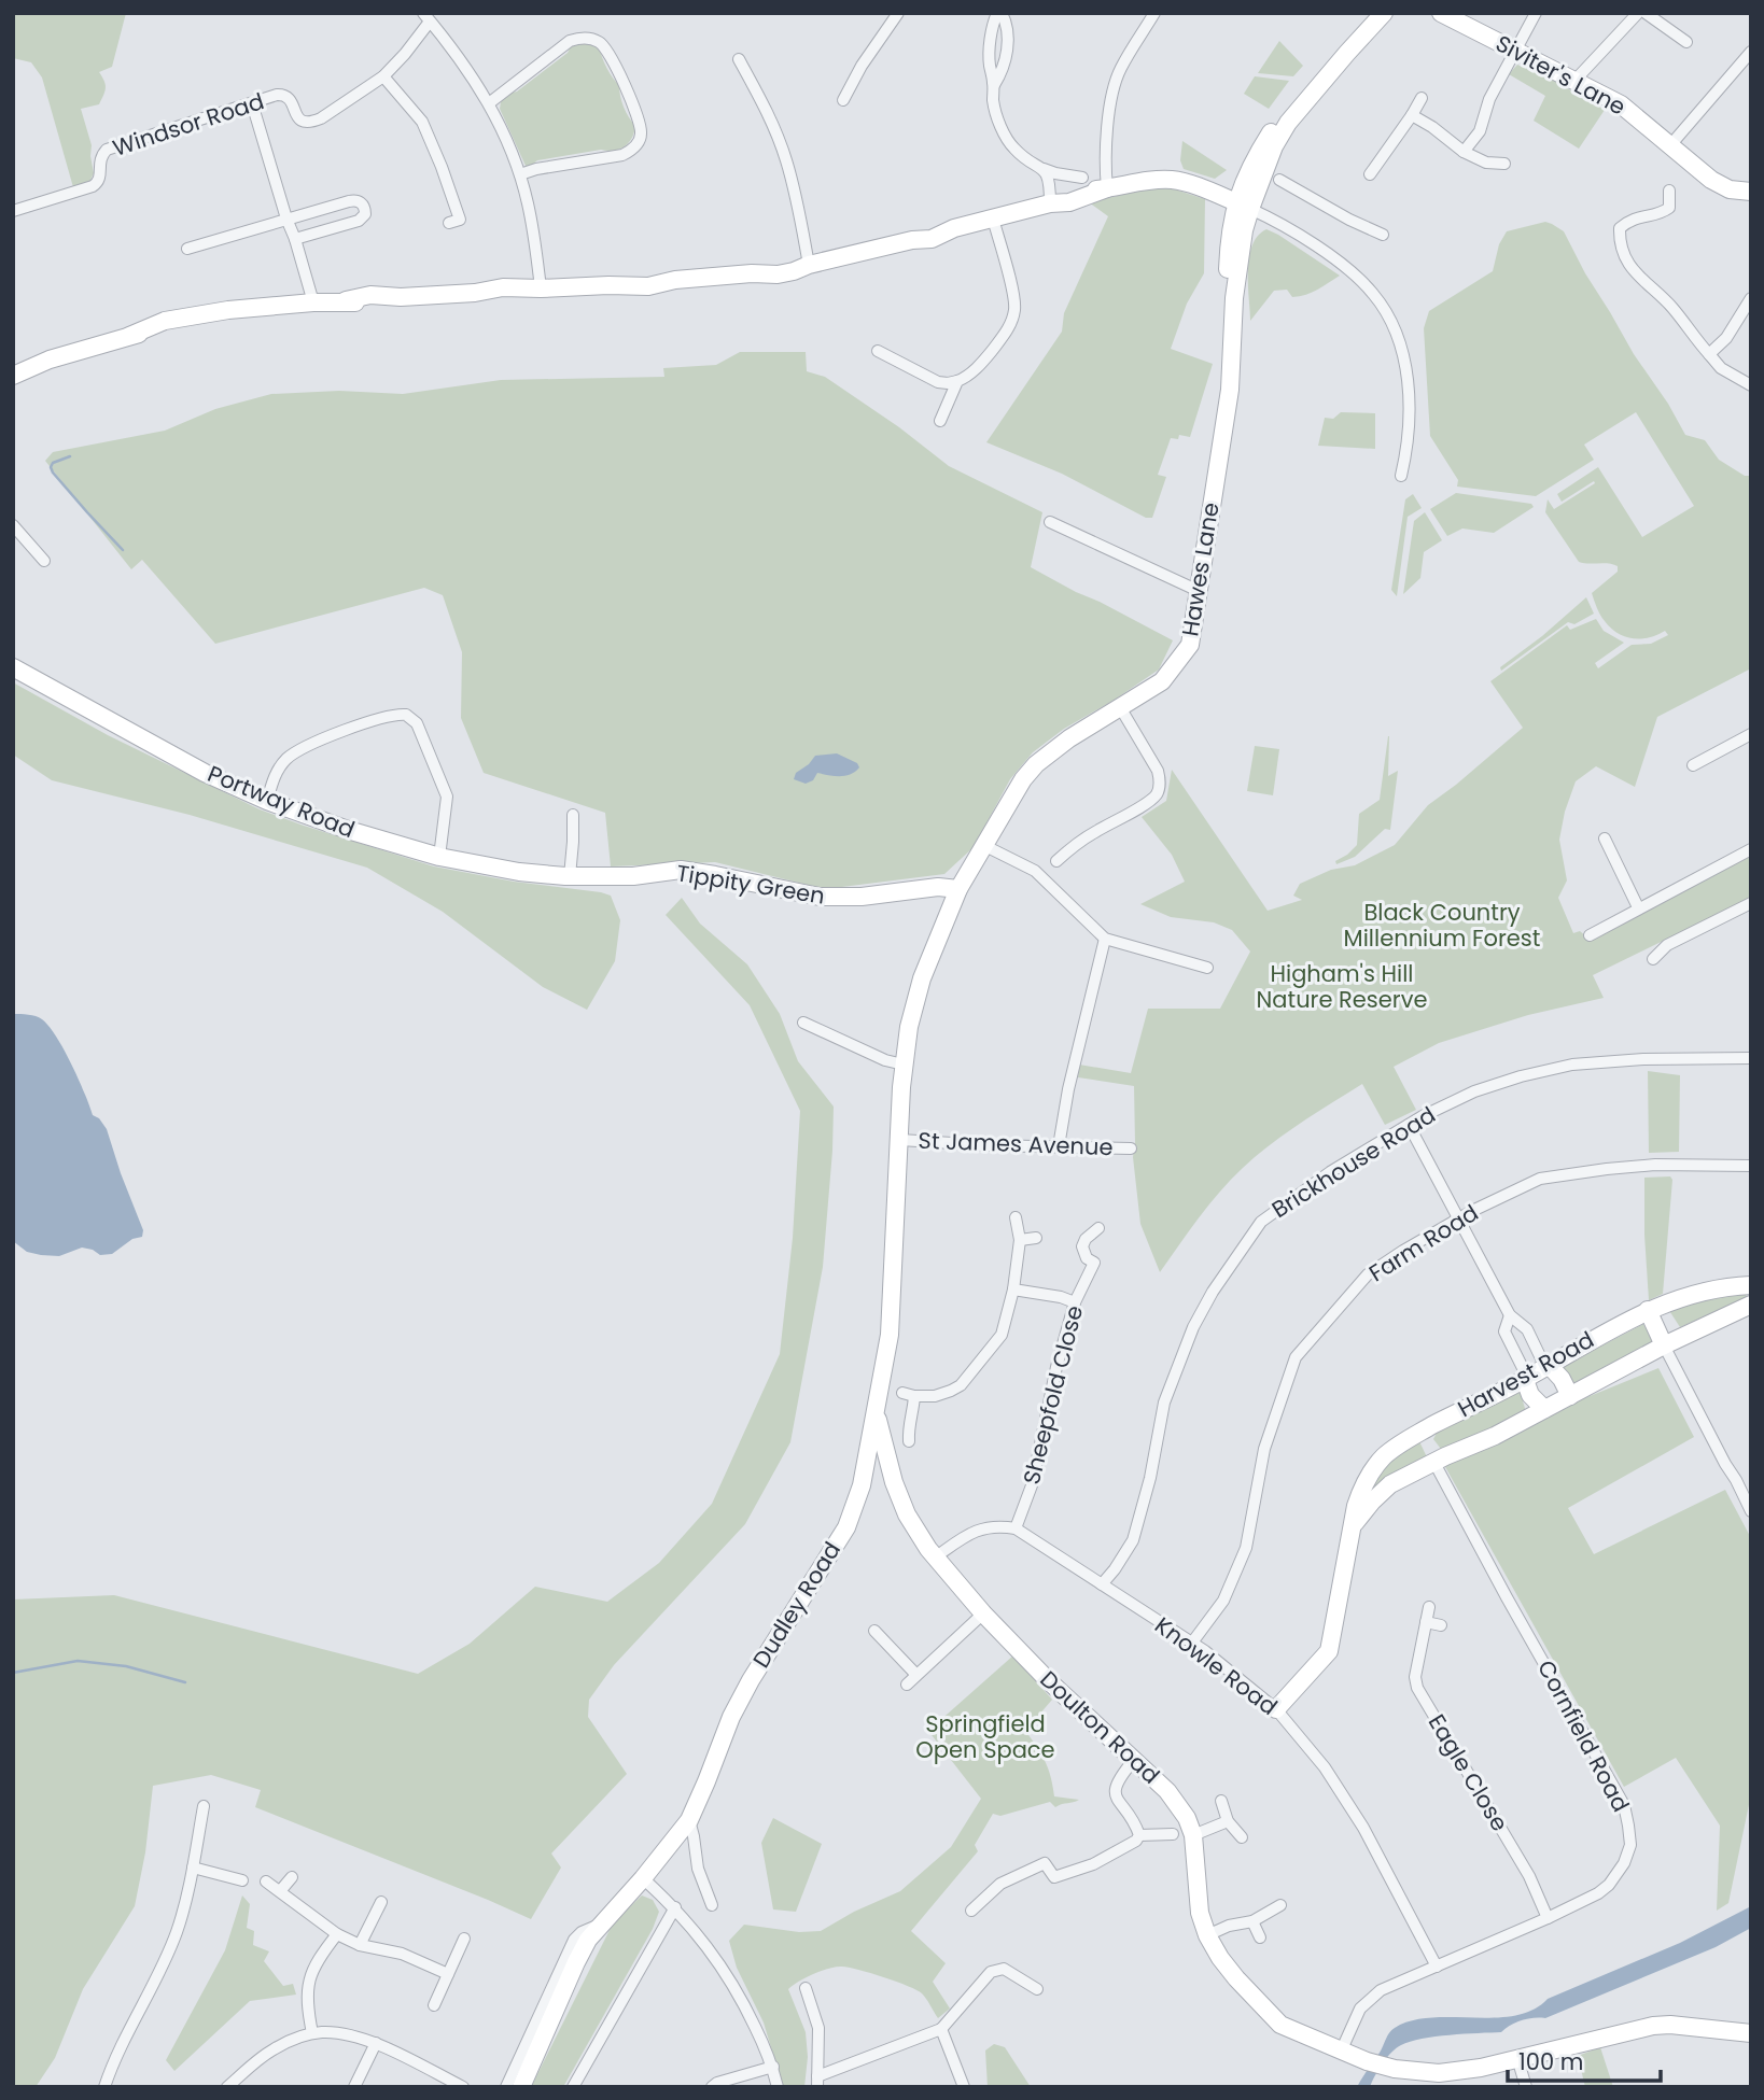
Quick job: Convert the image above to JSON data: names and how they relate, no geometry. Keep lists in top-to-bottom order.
{
  "streets": {
    "street": [
      "Siviter's Lane",
      "Windsor Road",
      "Hawes Lane",
      "Portway Road",
      "Tippity Green",
      "St James Avenue",
      "Brickhouse Road",
      "Farm Road",
      "Harvest Road",
      "Sheepfold Close",
      "Dudley Road",
      "Knowle Road",
      "Doulton Road",
      "Cornfield Road",
      "Eagle Close"
    ]
  },
  "crossings": [
    ["Hawes Lane", "Tippity Green"],
    ["Hawes Lane", "Dudley Road"],
    ["Portway Road", "Tippity Green"],
    ["Tippity Green", "Dudley Road"],
    ["St James Avenue", "Dudley Road"],
    ["Brickhouse Road", "Knowle Road"],
    ["Farm Road", "Knowle Road"],
    ["Harvest Road", "Knowle Road"],
    ["Harvest Road", "Cornfield Road"],
    ["Sheepfold Close", "Knowle Road"],
    ["Dudley Road", "Doulton Road"],
    ["Knowle Road", "Cornfield Road"],
    ["Doulton Road", "Cornfield Road"],
    ["Cornfield Road", "Eagle Close"]
  ],
  "parks": ["Black Country Millennium Forest", "Higham's Hill Nature Reserve", "Springfield Open Space"],
  "scale_bar": "100 m"
}
